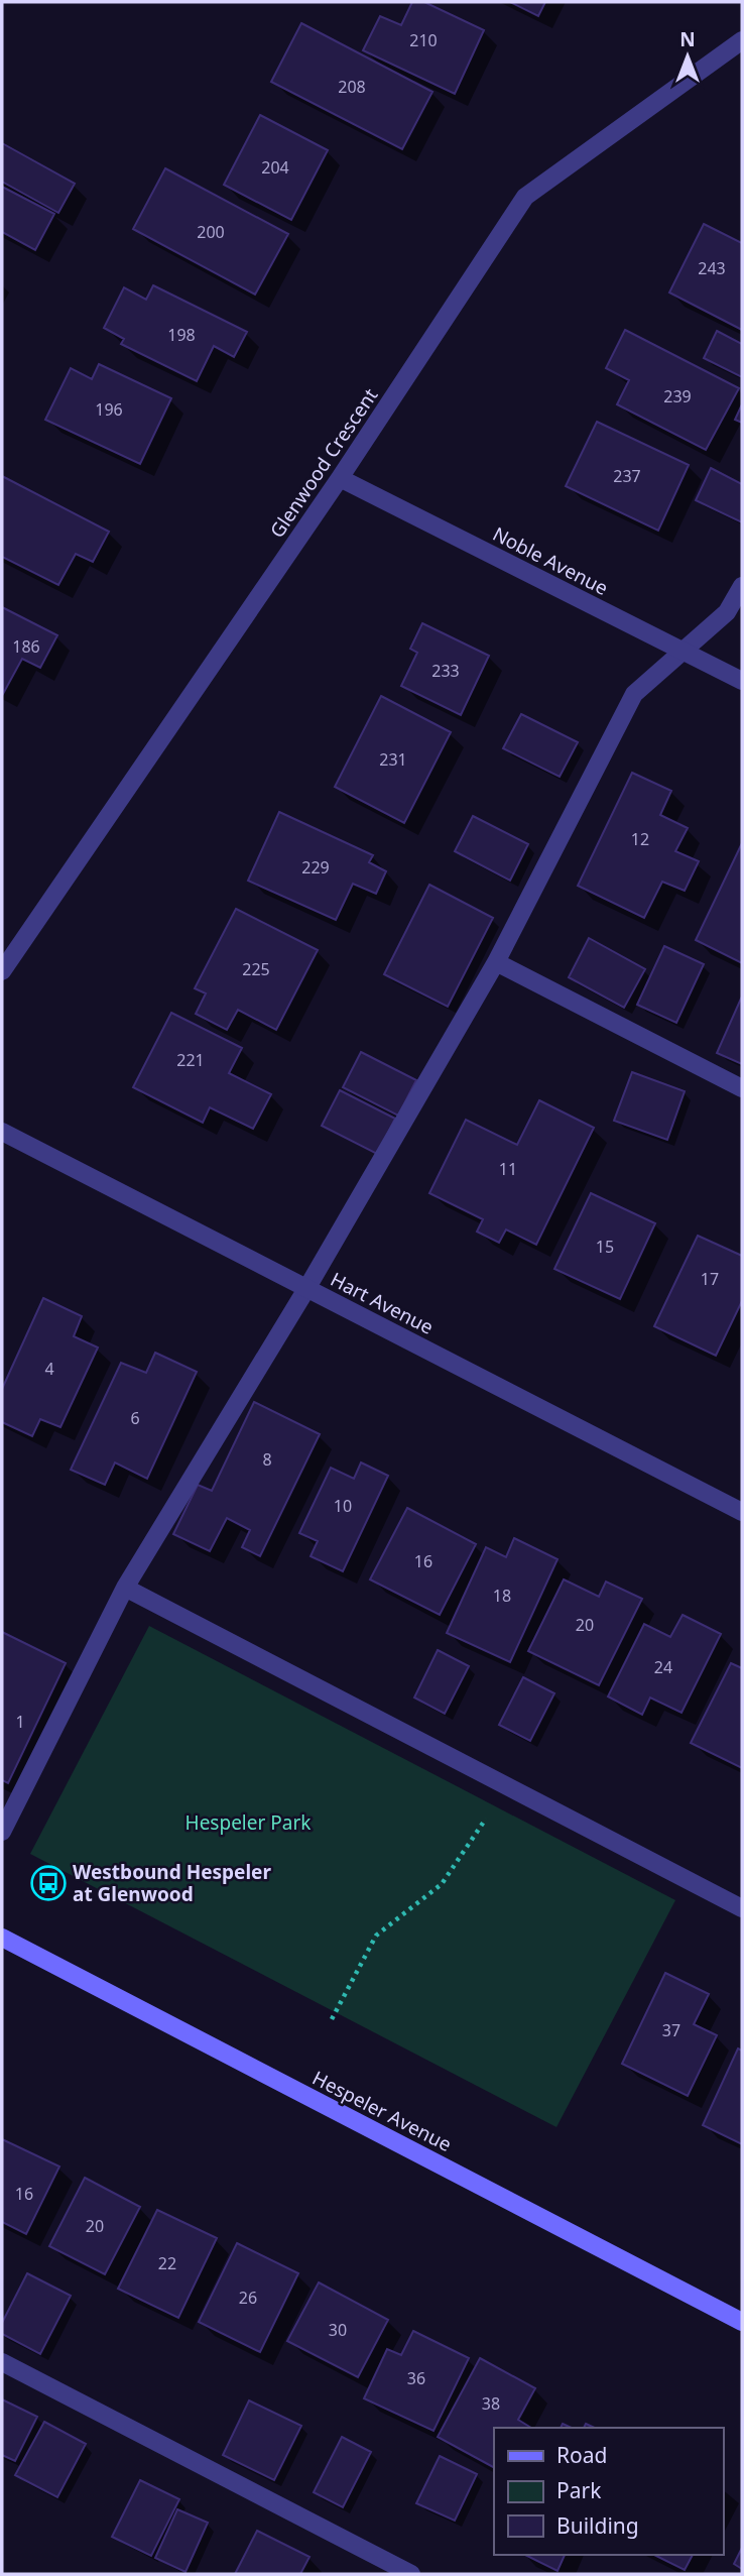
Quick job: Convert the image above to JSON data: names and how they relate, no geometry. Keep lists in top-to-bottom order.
{
  "streets": {
    "main road": ["Hespeler Avenue"],
    "street": ["Glenwood Crescent", "Noble Avenue", "Hart Avenue"]
  },
  "crossings": [
    ["Glenwood Crescent", "Noble Avenue"]
  ],
  "parks": ["Hespeler Park"],
  "places": {
    "bus stop": ["Westbound Hespeler at Glenwood"]
  },
  "house_numbers": [
    "210",
    "208",
    "204",
    "200",
    "243",
    "198",
    "239",
    "196",
    "237",
    "186",
    "233",
    "231",
    "12",
    "229",
    "225",
    "221",
    "11",
    "15",
    "17",
    "4",
    "6",
    "8",
    "10",
    "16",
    "18",
    "20",
    "24",
    "1",
    "37",
    "16",
    "20",
    "22",
    "26",
    "30",
    "36",
    "38"
  ],
  "legend": ["Road", "Park", "Building"],
  "north": "top"
}
